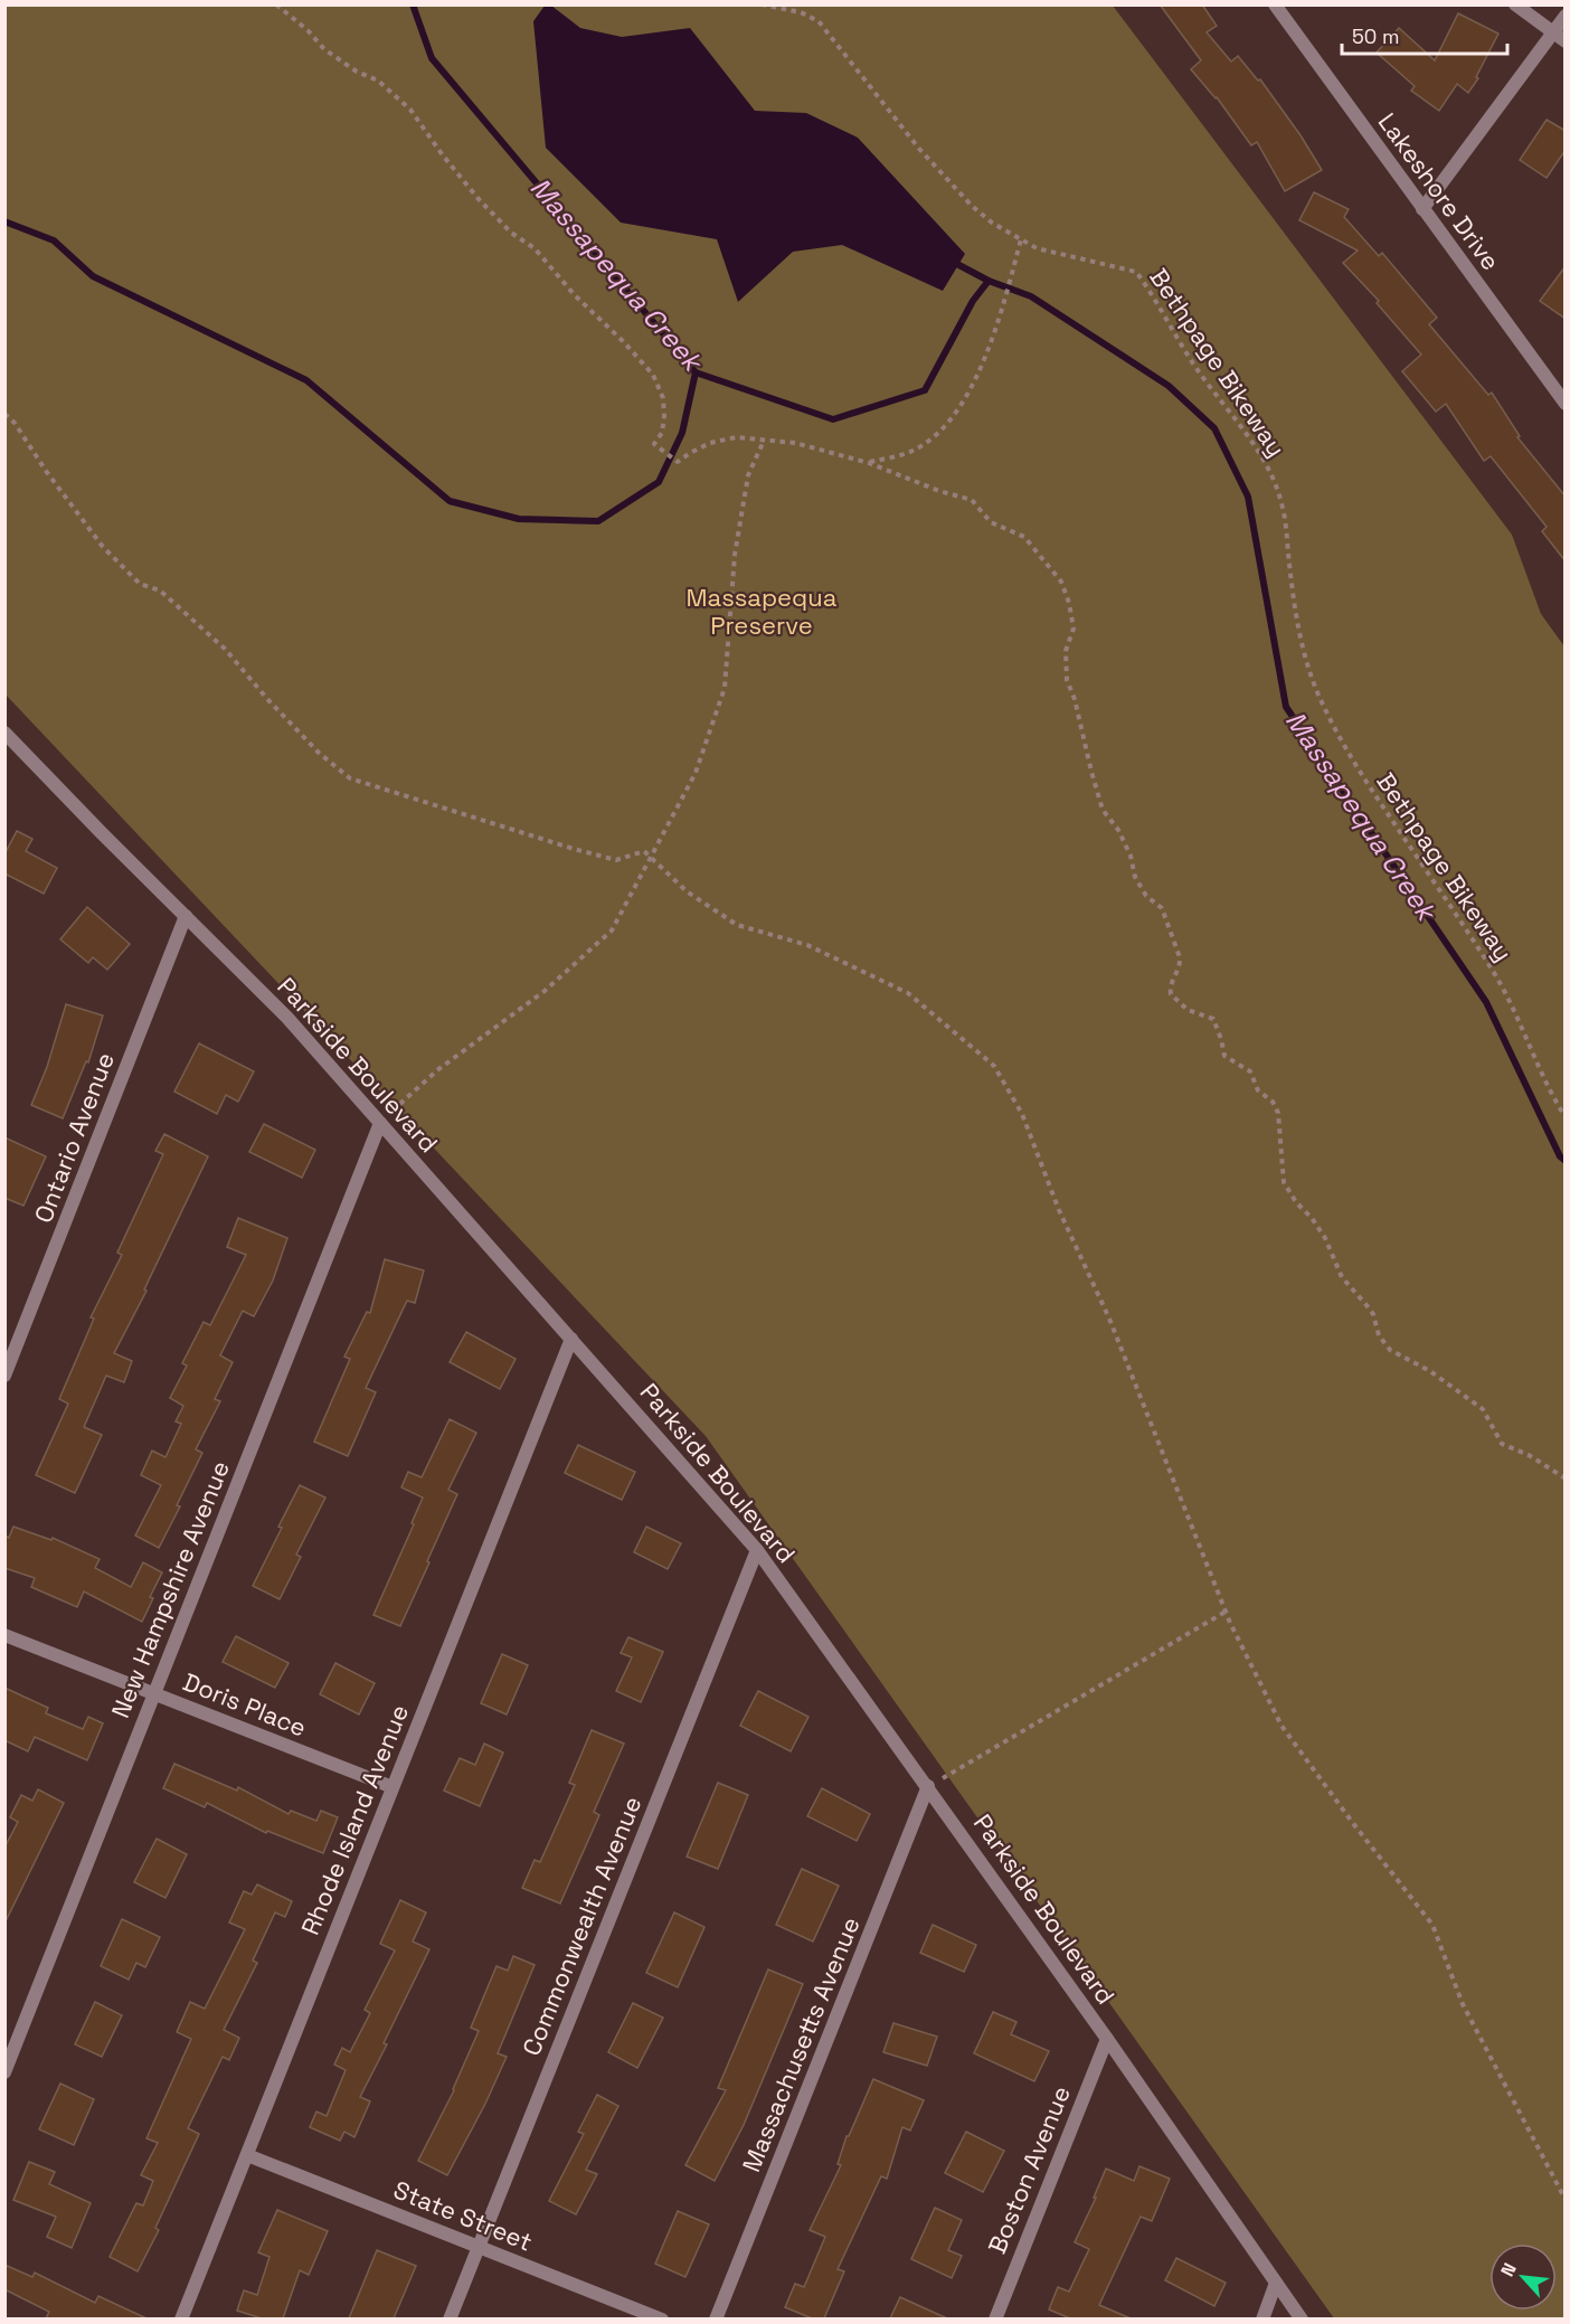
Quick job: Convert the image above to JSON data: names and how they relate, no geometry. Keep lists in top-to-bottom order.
{
  "streets": {
    "street": [
      "Lakeshore Drive",
      "Parkside Boulevard",
      "Ontario Avenue",
      "New Hampshire Avenue",
      "Doris Place",
      "Rhode Island Avenue",
      "Commonwealth Avenue",
      "Massachusetts Avenue",
      "Boston Avenue",
      "State Street"
    ],
    "path": ["Bethpage Bikeway"]
  },
  "crossings": [
    ["Parkside Boulevard", "Ontario Avenue"],
    ["Parkside Boulevard", "New Hampshire Avenue"],
    ["Parkside Boulevard", "Rhode Island Avenue"],
    ["Parkside Boulevard", "Commonwealth Avenue"],
    ["Parkside Boulevard", "Massachusetts Avenue"],
    ["Parkside Boulevard", "Boston Avenue"],
    ["New Hampshire Avenue", "Doris Place"],
    ["Doris Place", "Rhode Island Avenue"],
    ["Rhode Island Avenue", "State Street"],
    ["Commonwealth Avenue", "State Street"]
  ],
  "water": ["Massapequa Creek"],
  "parks": ["Massapequa Preserve"],
  "scale_bar": "50 m",
  "north": "top left"
}
